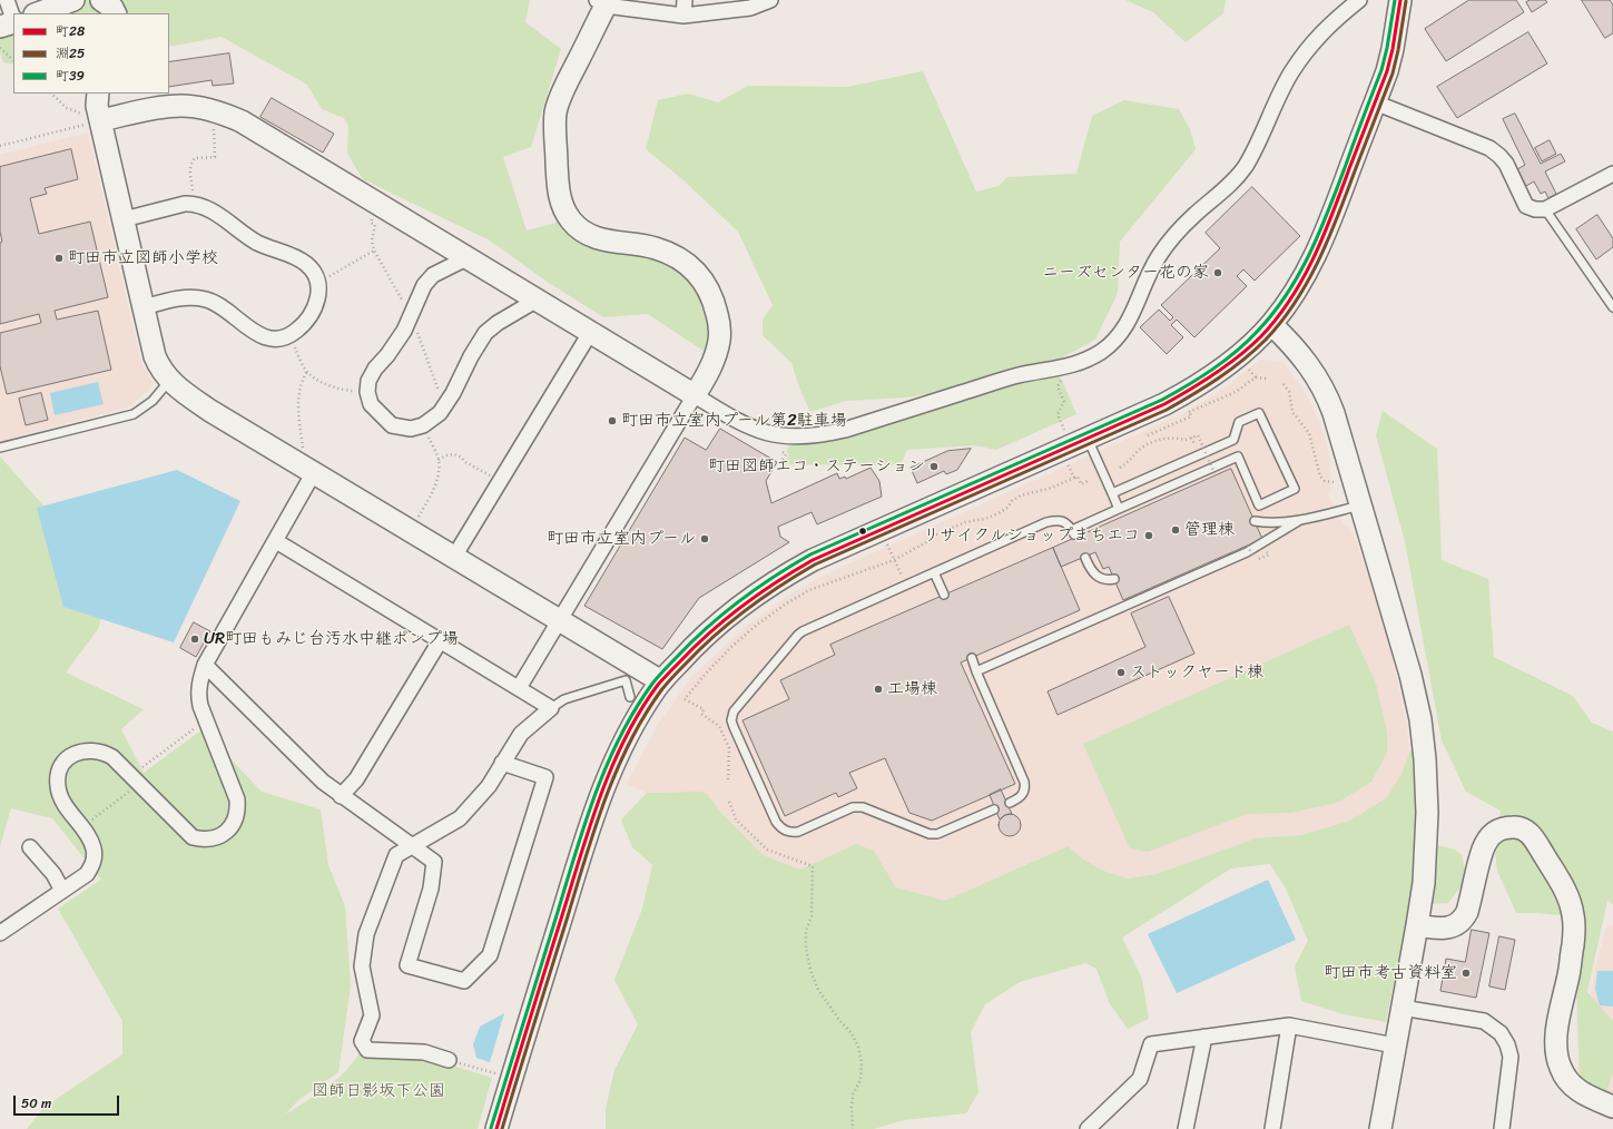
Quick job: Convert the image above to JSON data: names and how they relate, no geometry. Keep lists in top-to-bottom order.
{
  "parks": ["図師日影坂下公園"],
  "places": [
    "町田市立図師小学校",
    "ニーズセンター花の家",
    "町田市立室内プール第2駐車場",
    "町田図師エコ・ステーション",
    "管理棟",
    "リサイクルショップまちエコ",
    "町田市立室内プール",
    "UR町田もみじ台汚水中継ポンプ場",
    "ストックヤード棟",
    "工場棟",
    "町田市考古資料室"
  ],
  "lines": ["transit line 町28", "transit line 町39", "transit line 淵25"],
  "legend": ["町28", "淵25", "町39"],
  "scale_bar": "50 m"
}
